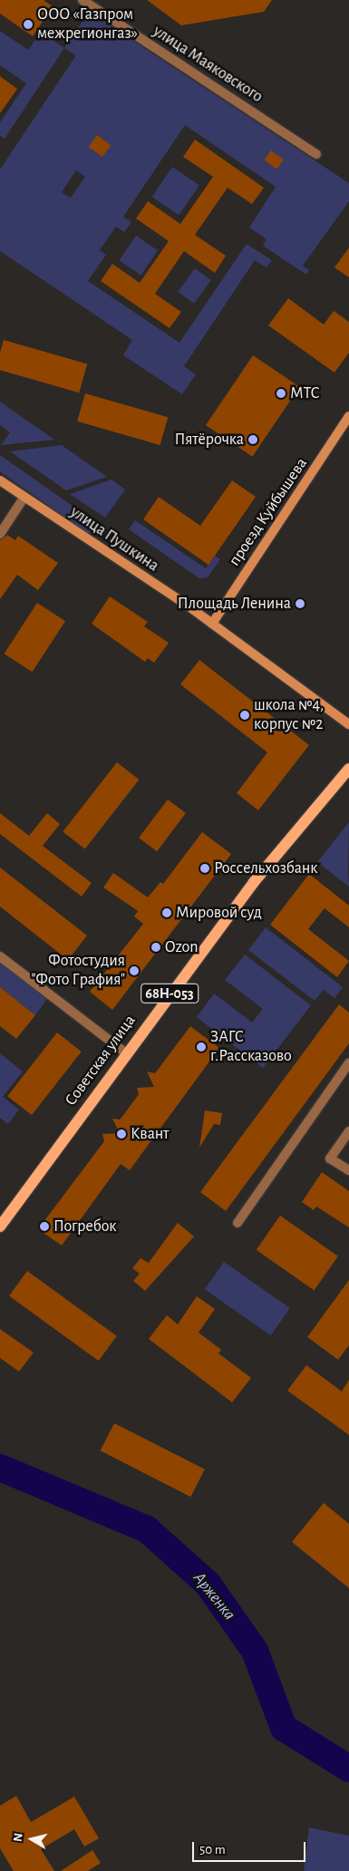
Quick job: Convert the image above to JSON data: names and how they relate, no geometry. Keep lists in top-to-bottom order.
{
  "streets": {
    "main road": [
      "проезд Куйбышева",
      "улица Пушкина",
      "68Н-053",
      "Советская улица"
    ],
    "street": ["улица Маяковского"]
  },
  "crossings": [
    ["проезд Куйбышева", "улица Пушкина"]
  ],
  "water": ["Арженка"],
  "places": [
    "ООО «Газпром межрегионгаз»",
    "МТС",
    "Пятёрочка",
    "Площадь Ленина",
    "школа №4, корпус №2",
    "Россельхозбанк",
    "Мировой суд",
    "Ozon",
    "Фотостудия \"Фото Графия\"",
    "ЗАГС г.Рассказово",
    "Квант",
    "Погребок"
  ],
  "scale_bar": "50 m",
  "north": "left"
}
